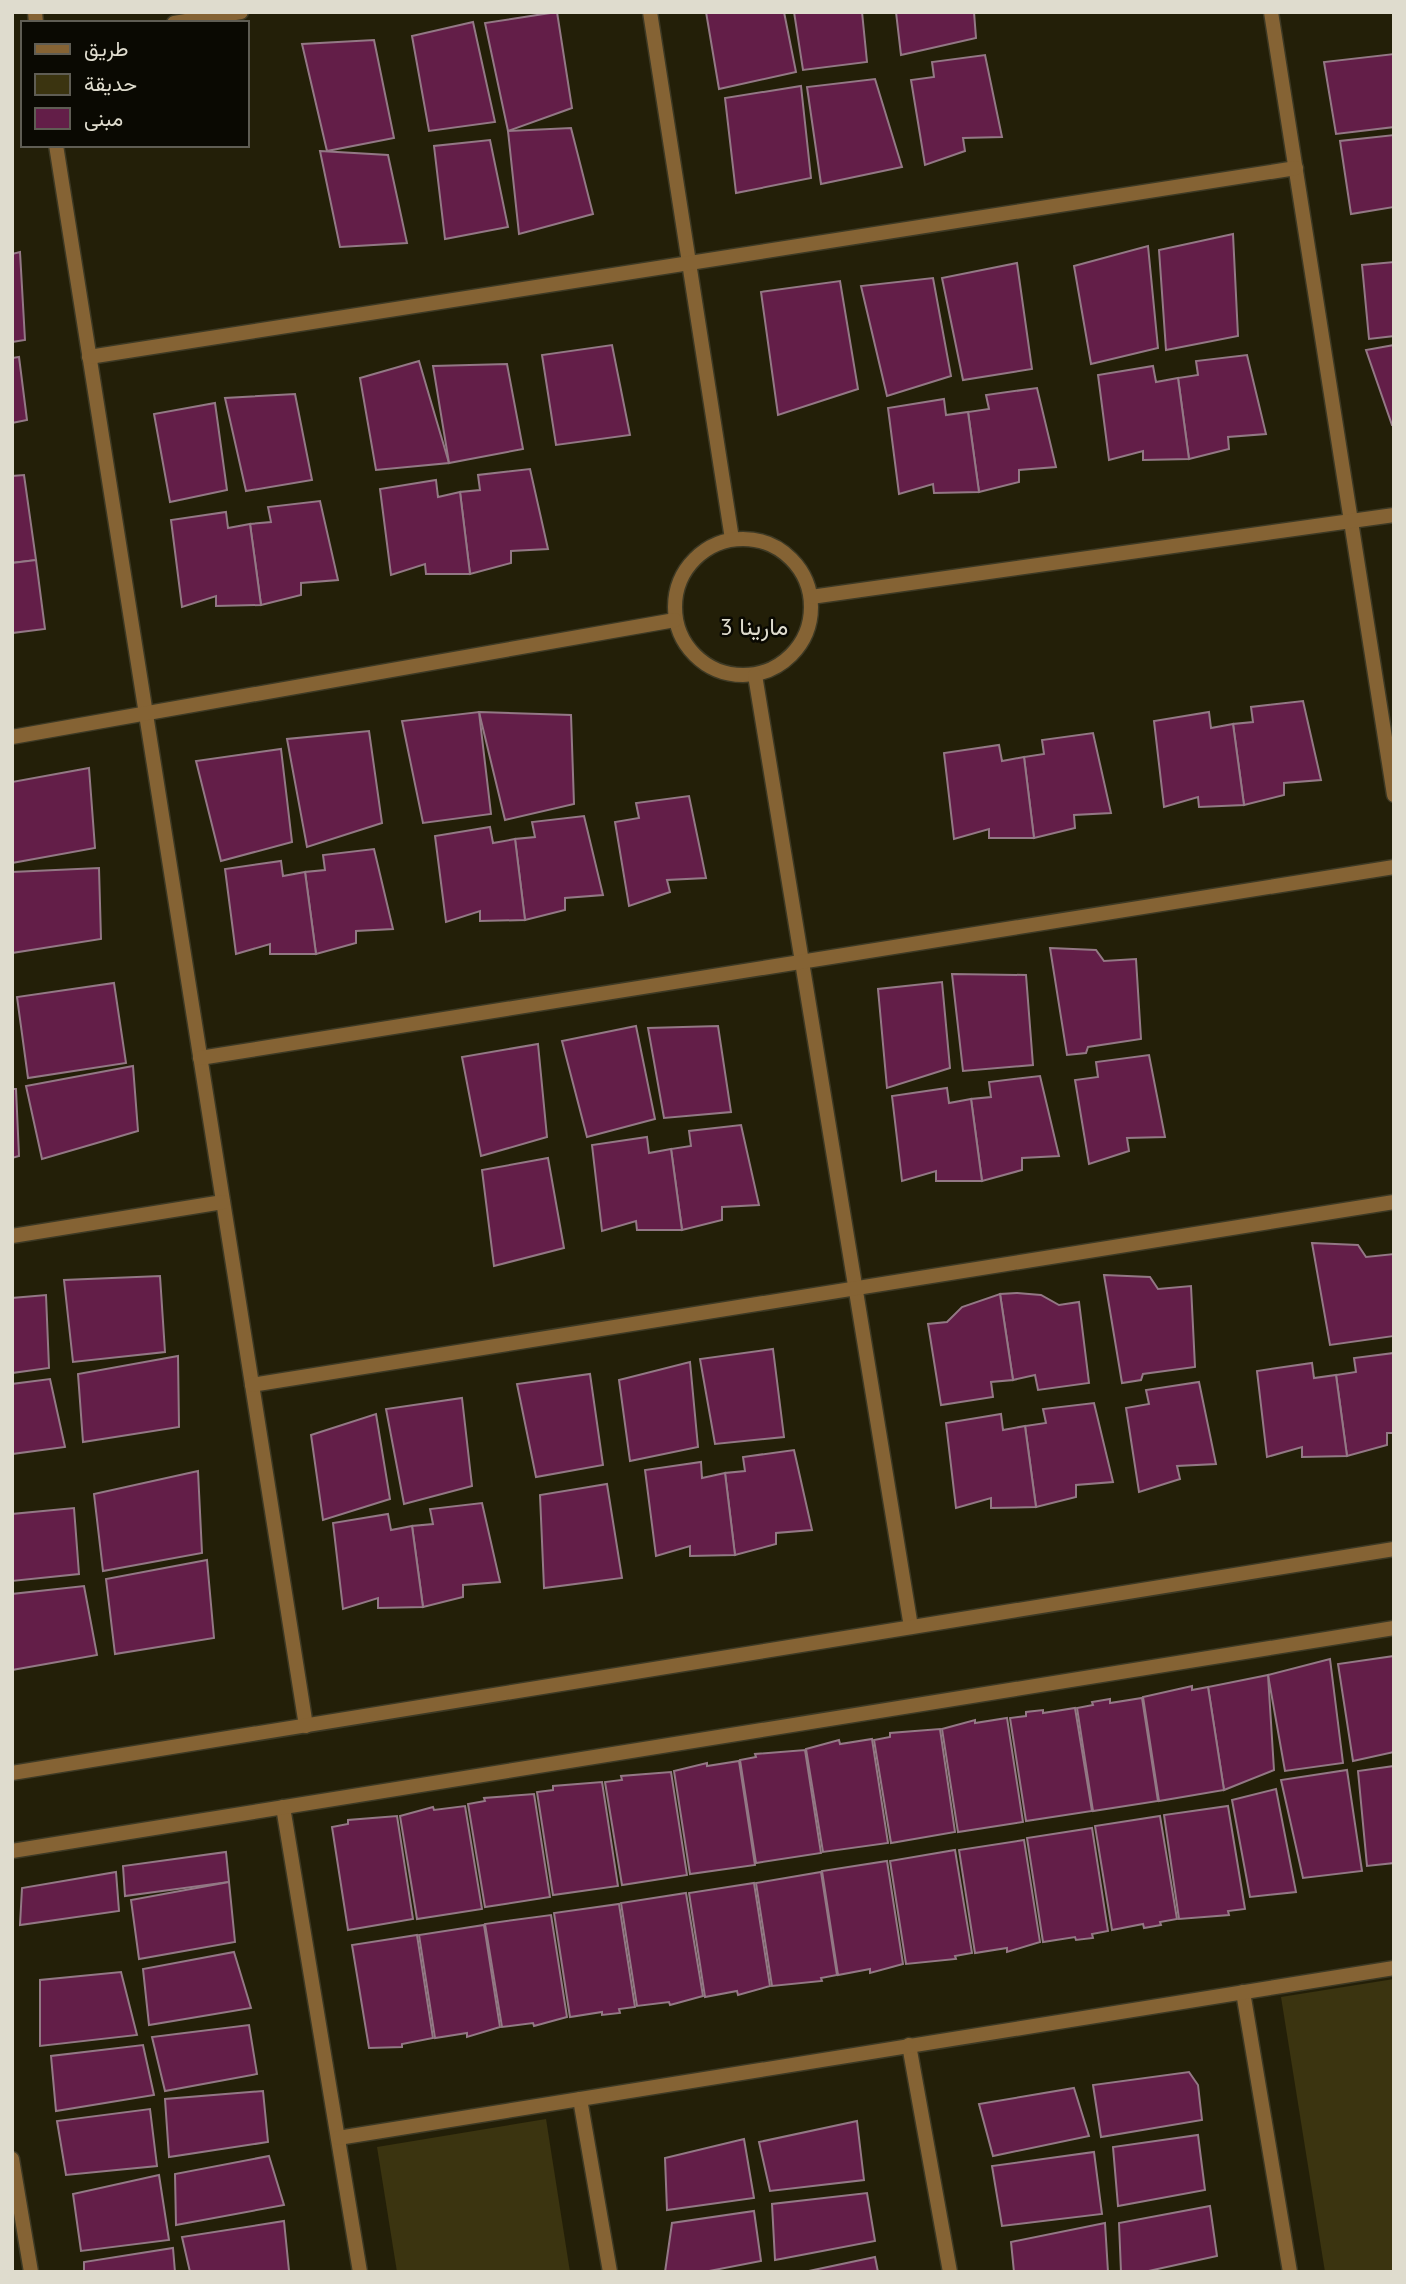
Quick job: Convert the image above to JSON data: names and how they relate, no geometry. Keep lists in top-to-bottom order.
{
  "districts": ["مارینا 3"],
  "legend": ["طريق", "حديقة", "مبنى"]
}
